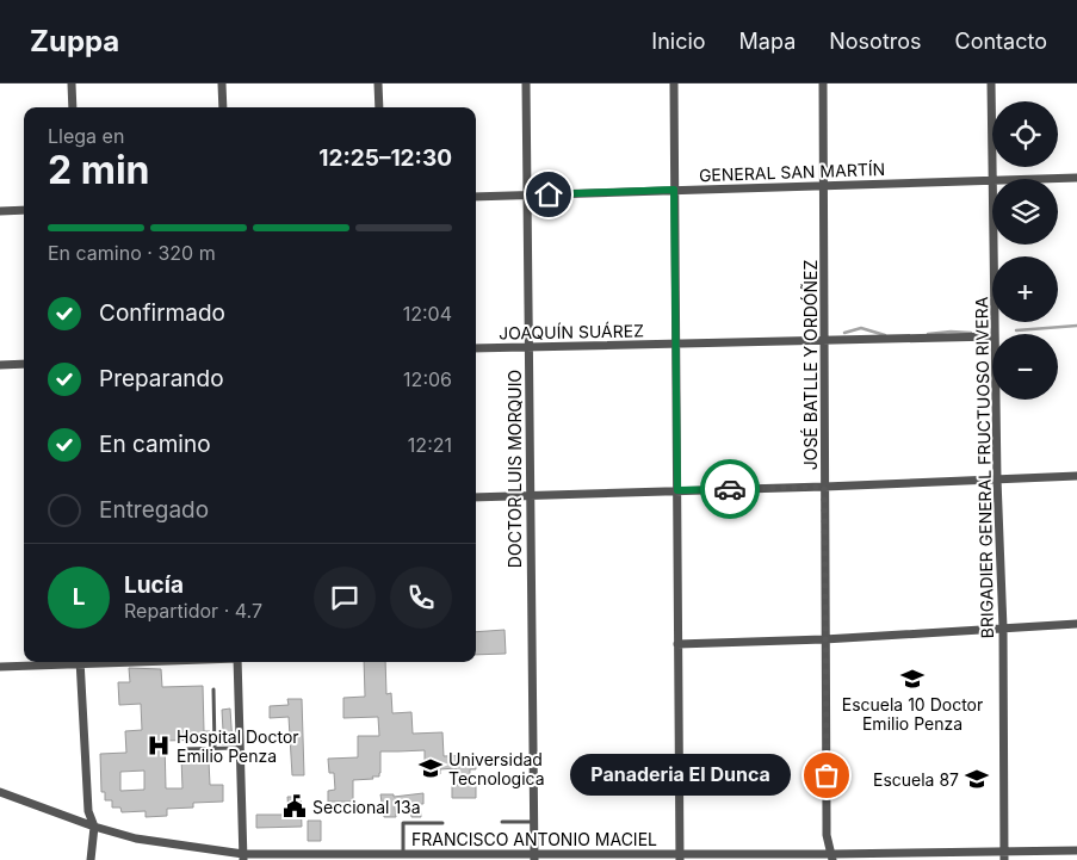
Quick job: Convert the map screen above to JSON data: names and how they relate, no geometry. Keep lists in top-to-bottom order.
{
  "streets": {
    "street": [
      "GENERAL SAN MARTÍN",
      "JOAQUÍN SUÁREZ",
      "JOSÉ BATLLE Y ORDÓÑEZ",
      "BRIGADIER GENERAL FRUCTUOSO RIVERA",
      "DOCTOR LUIS MORQUIO",
      "FRANCISCO ANTONIO MACIEL"
    ]
  },
  "crossings": [
    ["GENERAL SAN MARTÍN", "JOSÉ BATLLE Y ORDÓÑEZ"],
    ["GENERAL SAN MARTÍN", "BRIGADIER GENERAL FRUCTUOSO RIVERA"],
    ["GENERAL SAN MARTÍN", "DOCTOR LUIS MORQUIO"],
    ["JOAQUÍN SUÁREZ", "JOSÉ BATLLE Y ORDÓÑEZ"],
    ["JOAQUÍN SUÁREZ", "DOCTOR LUIS MORQUIO"],
    ["JOSÉ BATLLE Y ORDÓÑEZ", "FRANCISCO ANTONIO MACIEL"],
    ["BRIGADIER GENERAL FRUCTUOSO RIVERA", "FRANCISCO ANTONIO MACIEL"],
    ["DOCTOR LUIS MORQUIO", "FRANCISCO ANTONIO MACIEL"]
  ],
  "places": {
    "school or university": ["Escuela 10 Doctor Emilio Penza", "Universidad Tecnologica", "Escuela 87"],
    "hospital": ["Hospital Doctor Emilio Penza"],
    "other": ["Panaderia El Dunca"],
    "public building": ["Seccional 13a"]
  },
  "page": {
    "header": "Zuppa",
    "nav": [
      "Inicio",
      "Mapa",
      "Nosotros",
      "Contacto"
    ],
    "map_buttons": ["+", "−"],
    "heading": ["2 min", "Llega en", "12:25–12:30"],
    "panel": ["Lucía", "Repartidor · 4.7"],
    "bar": "En camino · 320 m",
    "list": [
      ["Confirmado", "12:04"],
      ["Preparando", "12:06"],
      ["En camino", "12:21"],
      "Entregado"
    ],
    "round": "L",
    "bubble": "Panaderia El Dunca"
  }
}
